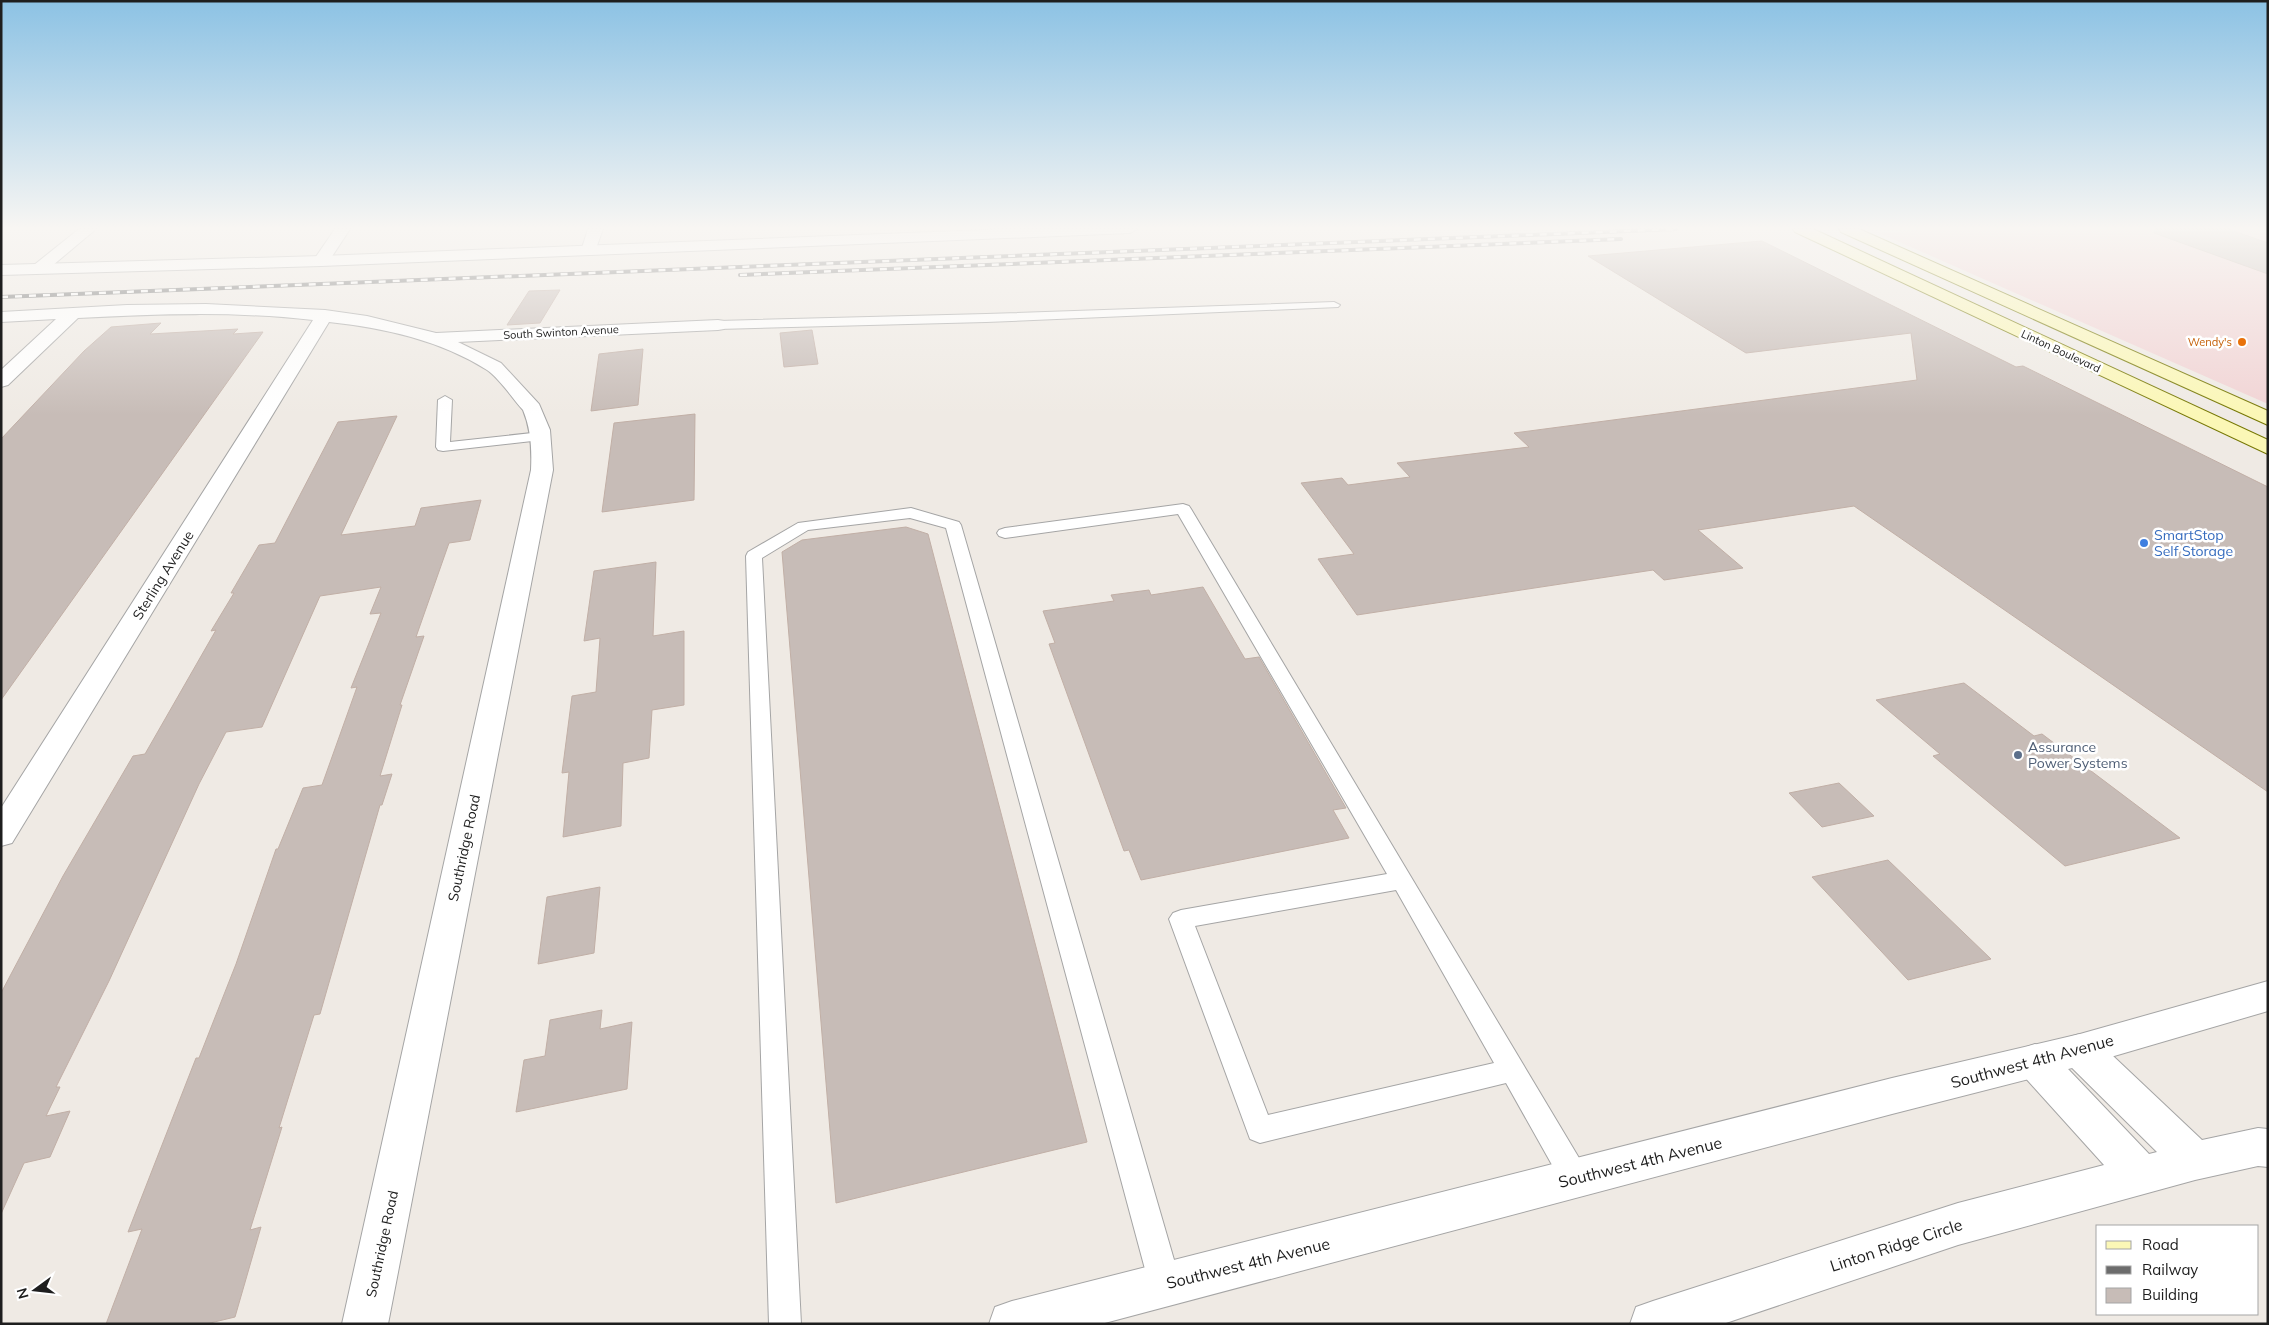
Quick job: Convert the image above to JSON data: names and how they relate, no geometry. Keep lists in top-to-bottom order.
{
  "streets": {
    "main road": ["Linton Boulevard"],
    "street": [
      "South Swinton Avenue",
      "Sterling Avenue",
      "Southridge Road",
      "Southwest 4th Avenue",
      "Linton Ridge Circle"
    ]
  },
  "crossings": [
    ["South Swinton Avenue", "Sterling Avenue"],
    ["South Swinton Avenue", "Southridge Road"]
  ],
  "places": ["Wendy's", "SmartStop Self Storage", "Assurance Power Systems"],
  "legend": ["Road", "Railway", "Building"],
  "north": "left"
}
